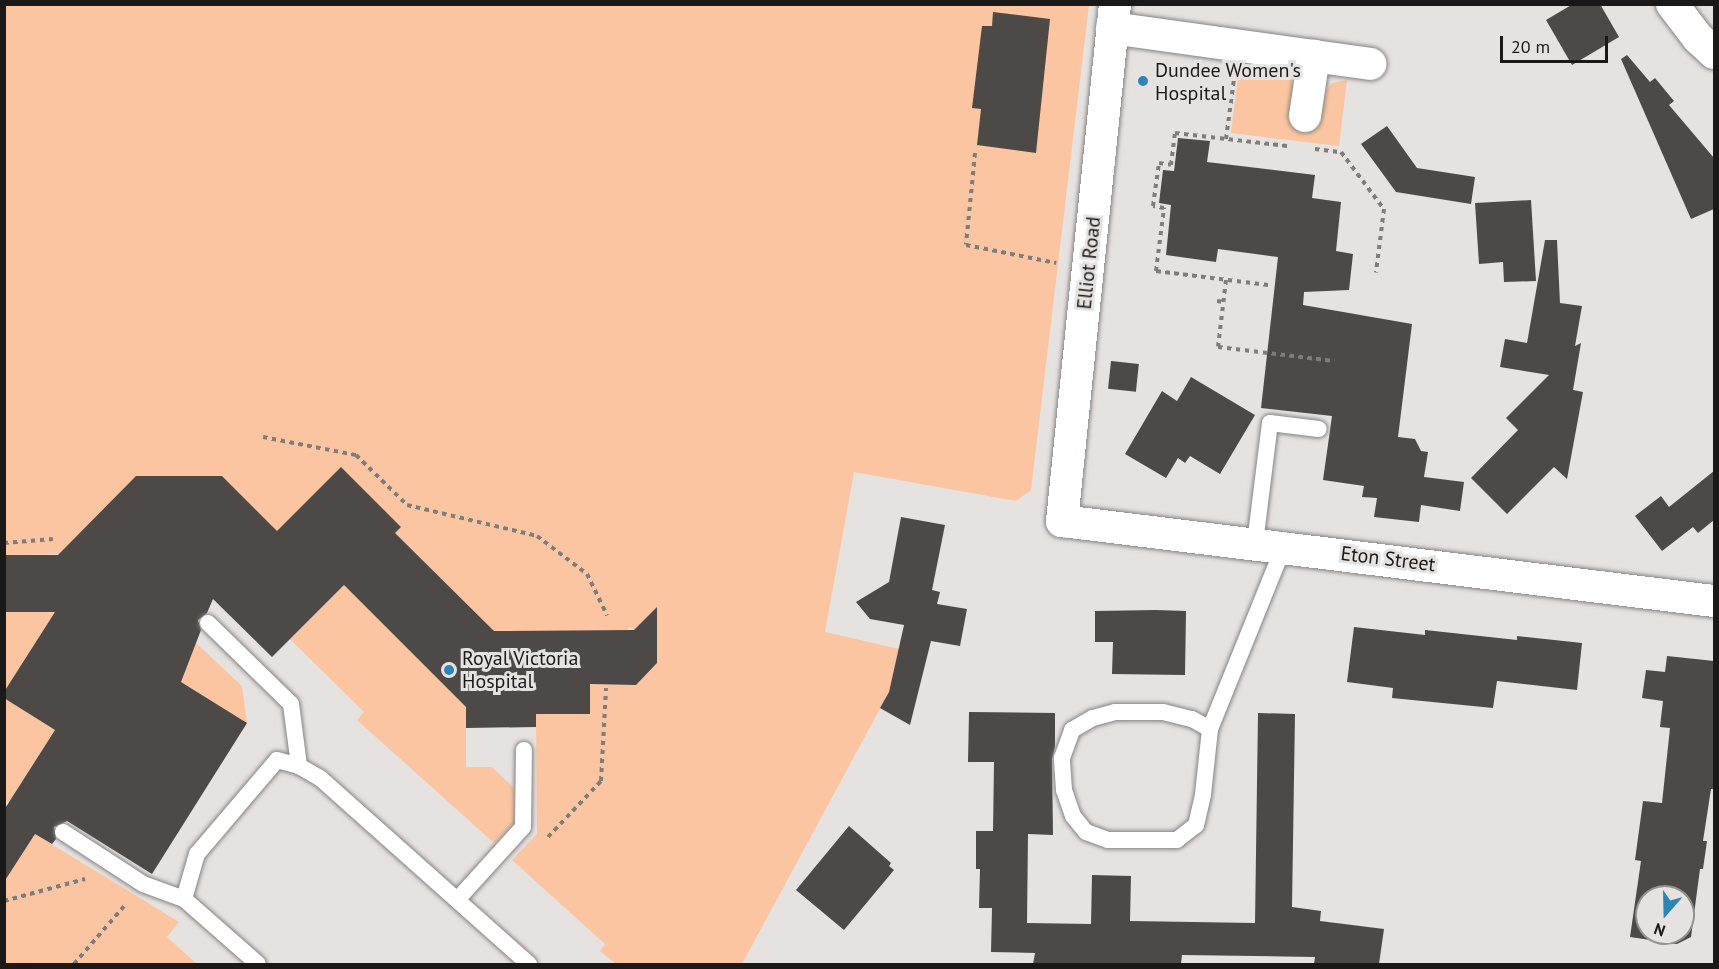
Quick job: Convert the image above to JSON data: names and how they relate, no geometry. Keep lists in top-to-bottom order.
{
  "streets": {
    "street": ["Elliot Road", "Eton Street"]
  },
  "crossings": [
    ["Elliot Road", "Eton Street"]
  ],
  "places": ["Dundee Women's Hospital", "Royal Victoria Hospital"],
  "scale_bar": "20 m",
  "north": "bottom"
}
